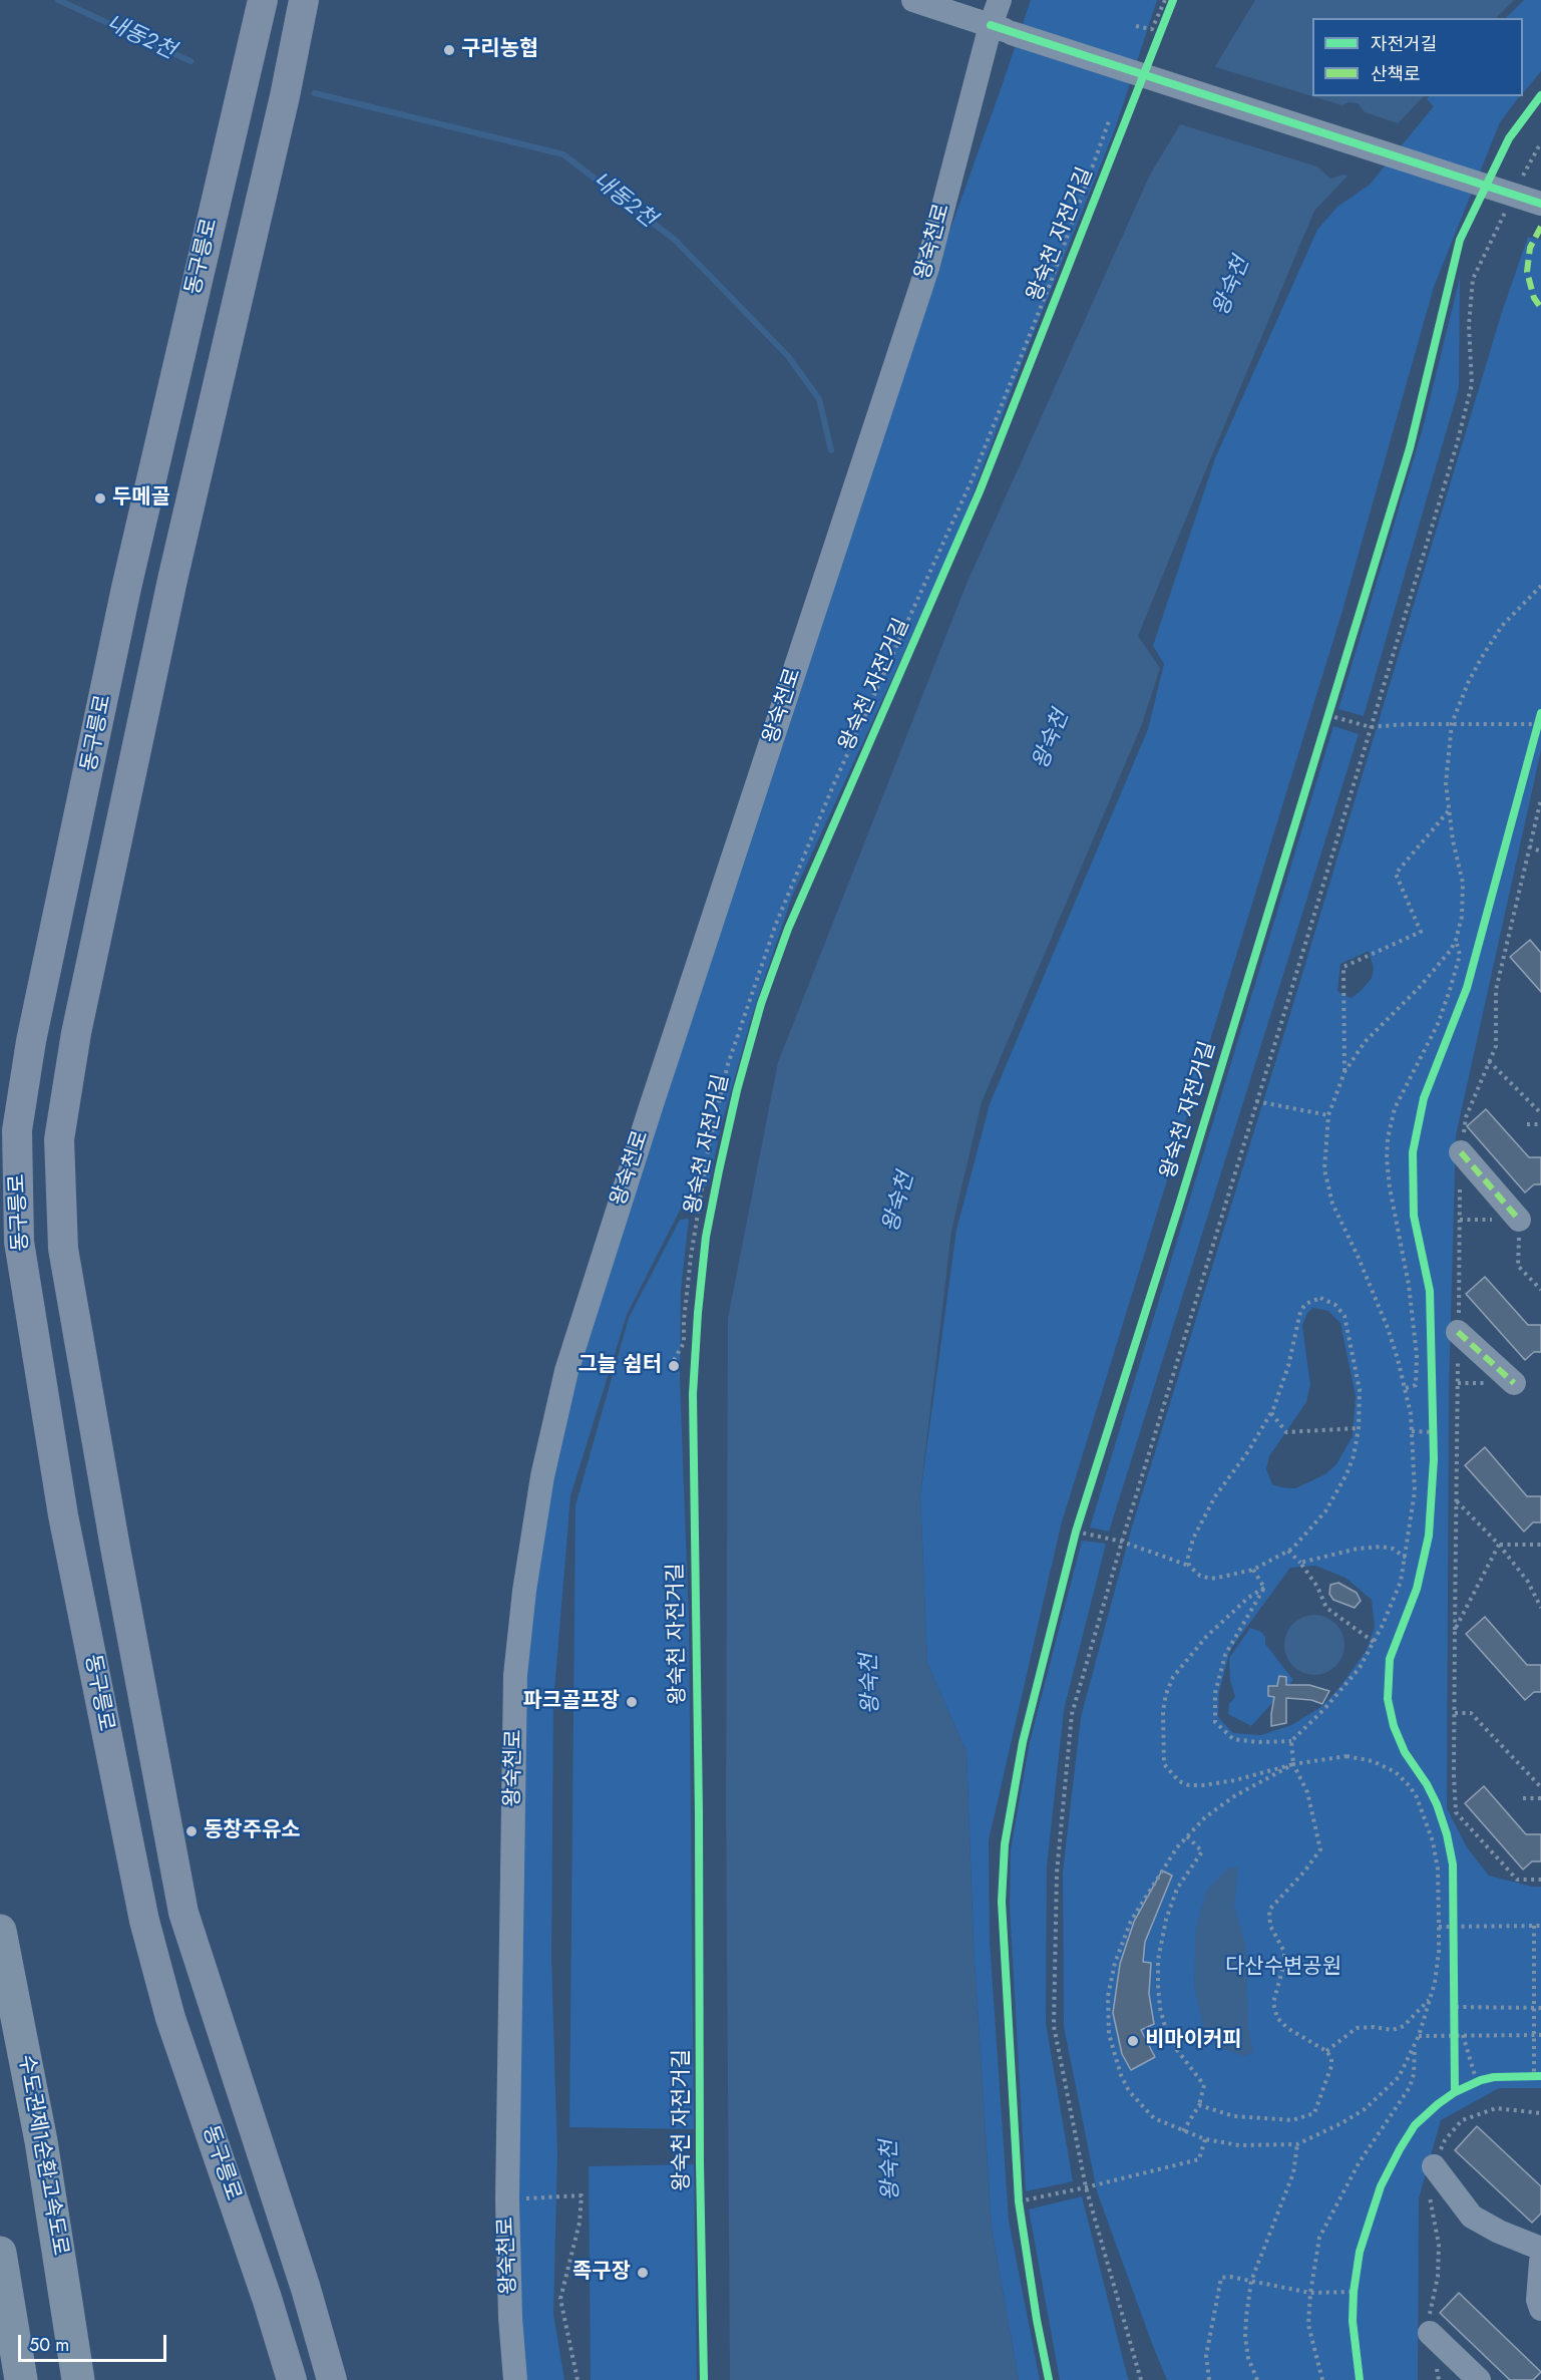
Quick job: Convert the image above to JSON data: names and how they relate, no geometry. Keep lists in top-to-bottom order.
{
  "streets": {
    "highway": ["수도권제1순환고속도로"],
    "main road": ["동구릉로"],
    "street": ["왕숙천로"],
    "cycle path": ["왕숙천 자전거길"]
  },
  "water": ["내동2천", "왕숙천"],
  "parks": ["다산수변공원"],
  "places": [
    "구리농협",
    "두메골",
    "그늘 쉼터",
    "파크골프장",
    "동창주유소",
    "비마이커피",
    "족구장"
  ],
  "legend": ["자전거길", "산책로"],
  "scale_bar": "50 m"
}
